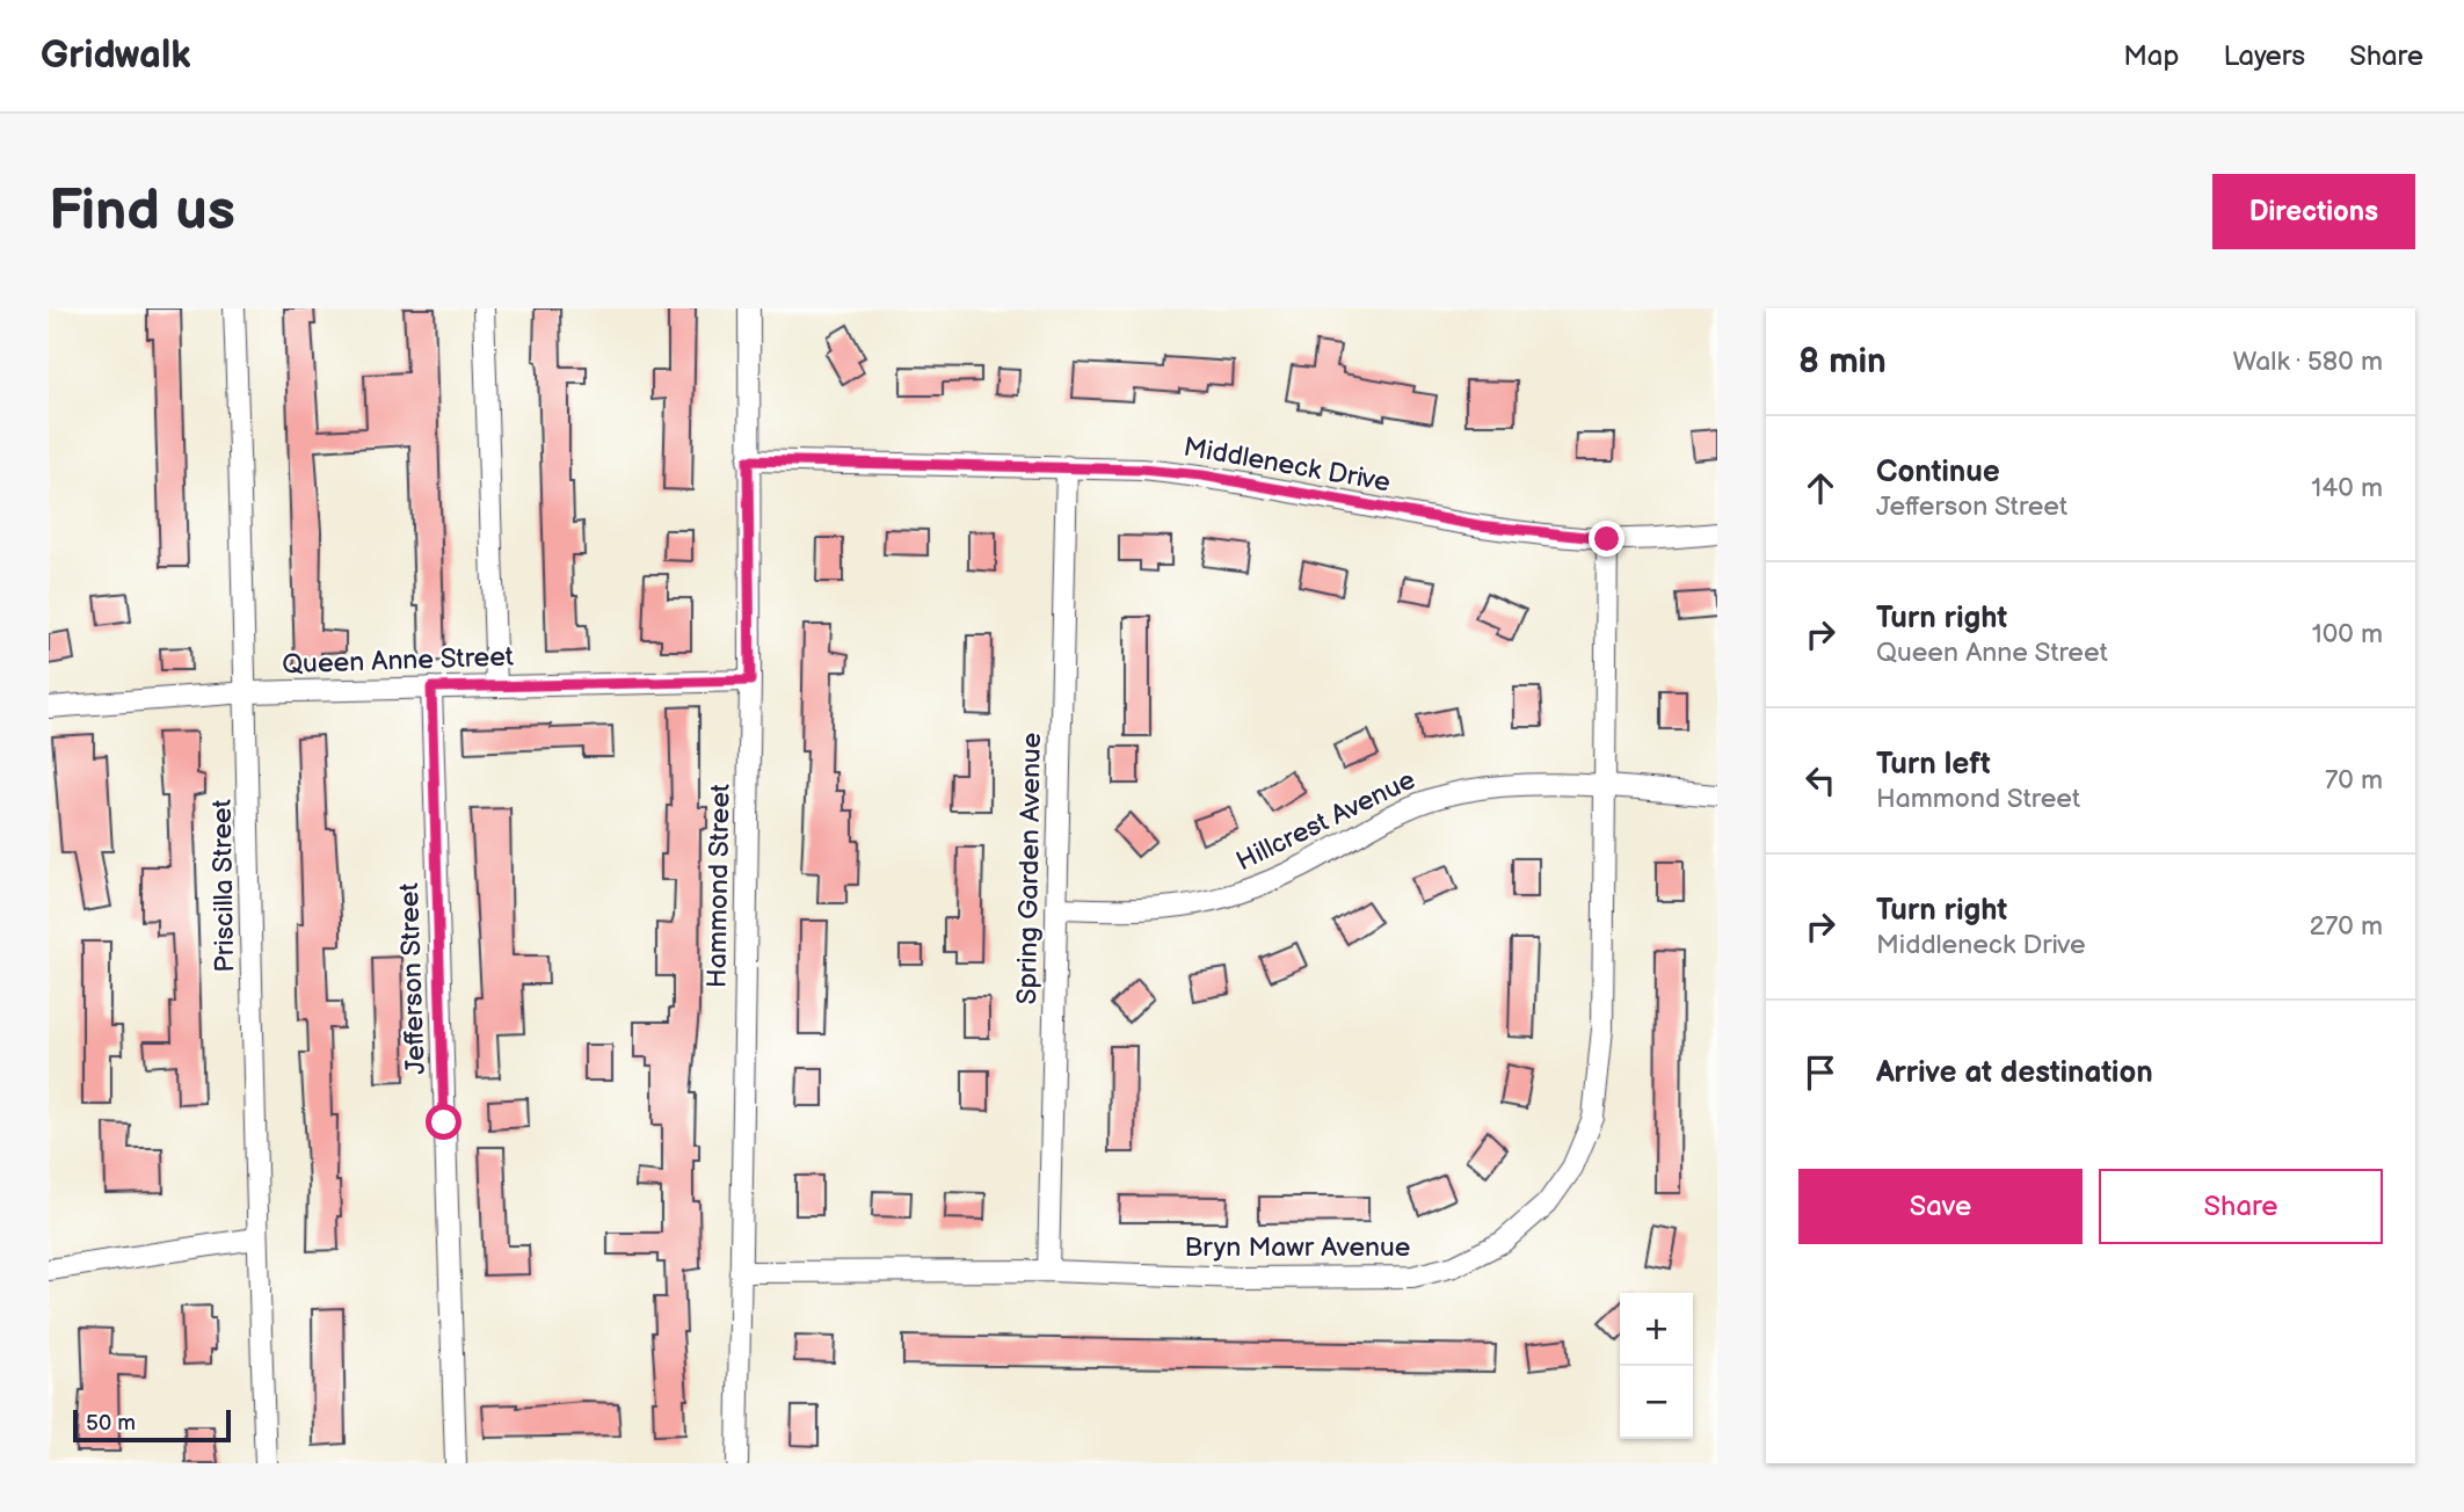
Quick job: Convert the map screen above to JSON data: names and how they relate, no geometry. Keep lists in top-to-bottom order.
{
  "streets": {
    "street": [
      "Middleneck Drive",
      "Queen Anne Street",
      "Hillcrest Avenue",
      "Spring Garden Avenue",
      "Priscilla Street",
      "Hammond Street",
      "Jefferson Street",
      "Bryn Mawr Avenue"
    ]
  },
  "crossings": [
    ["Middleneck Drive", "Spring Garden Avenue"],
    ["Middleneck Drive", "Hammond Street"],
    ["Middleneck Drive", "Bryn Mawr Avenue"],
    ["Queen Anne Street", "Priscilla Street"],
    ["Queen Anne Street", "Hammond Street"],
    ["Queen Anne Street", "Jefferson Street"],
    ["Hillcrest Avenue", "Spring Garden Avenue"],
    ["Hillcrest Avenue", "Bryn Mawr Avenue"],
    ["Spring Garden Avenue", "Bryn Mawr Avenue"],
    ["Hammond Street", "Bryn Mawr Avenue"]
  ],
  "scale_bar": "50 m",
  "page": {
    "header": "Gridwalk",
    "nav": ["Map", "Layers", "Share"],
    "buttons": [
      "Directions",
      ["Save", "Share"]
    ],
    "title": "Find us",
    "heading": ["8 min", "Walk · 580 m"],
    "list": [
      ["Continue", "Jefferson Street", "140 m"],
      ["Turn right", "Queen Anne Street", "100 m"],
      ["Turn left", "Hammond Street", "70 m"],
      ["Turn right", "Middleneck Drive", "270 m"],
      "Arrive at destination"
    ],
    "map_buttons": ["+", "−"],
    "scale": "50 m"
  }
}
